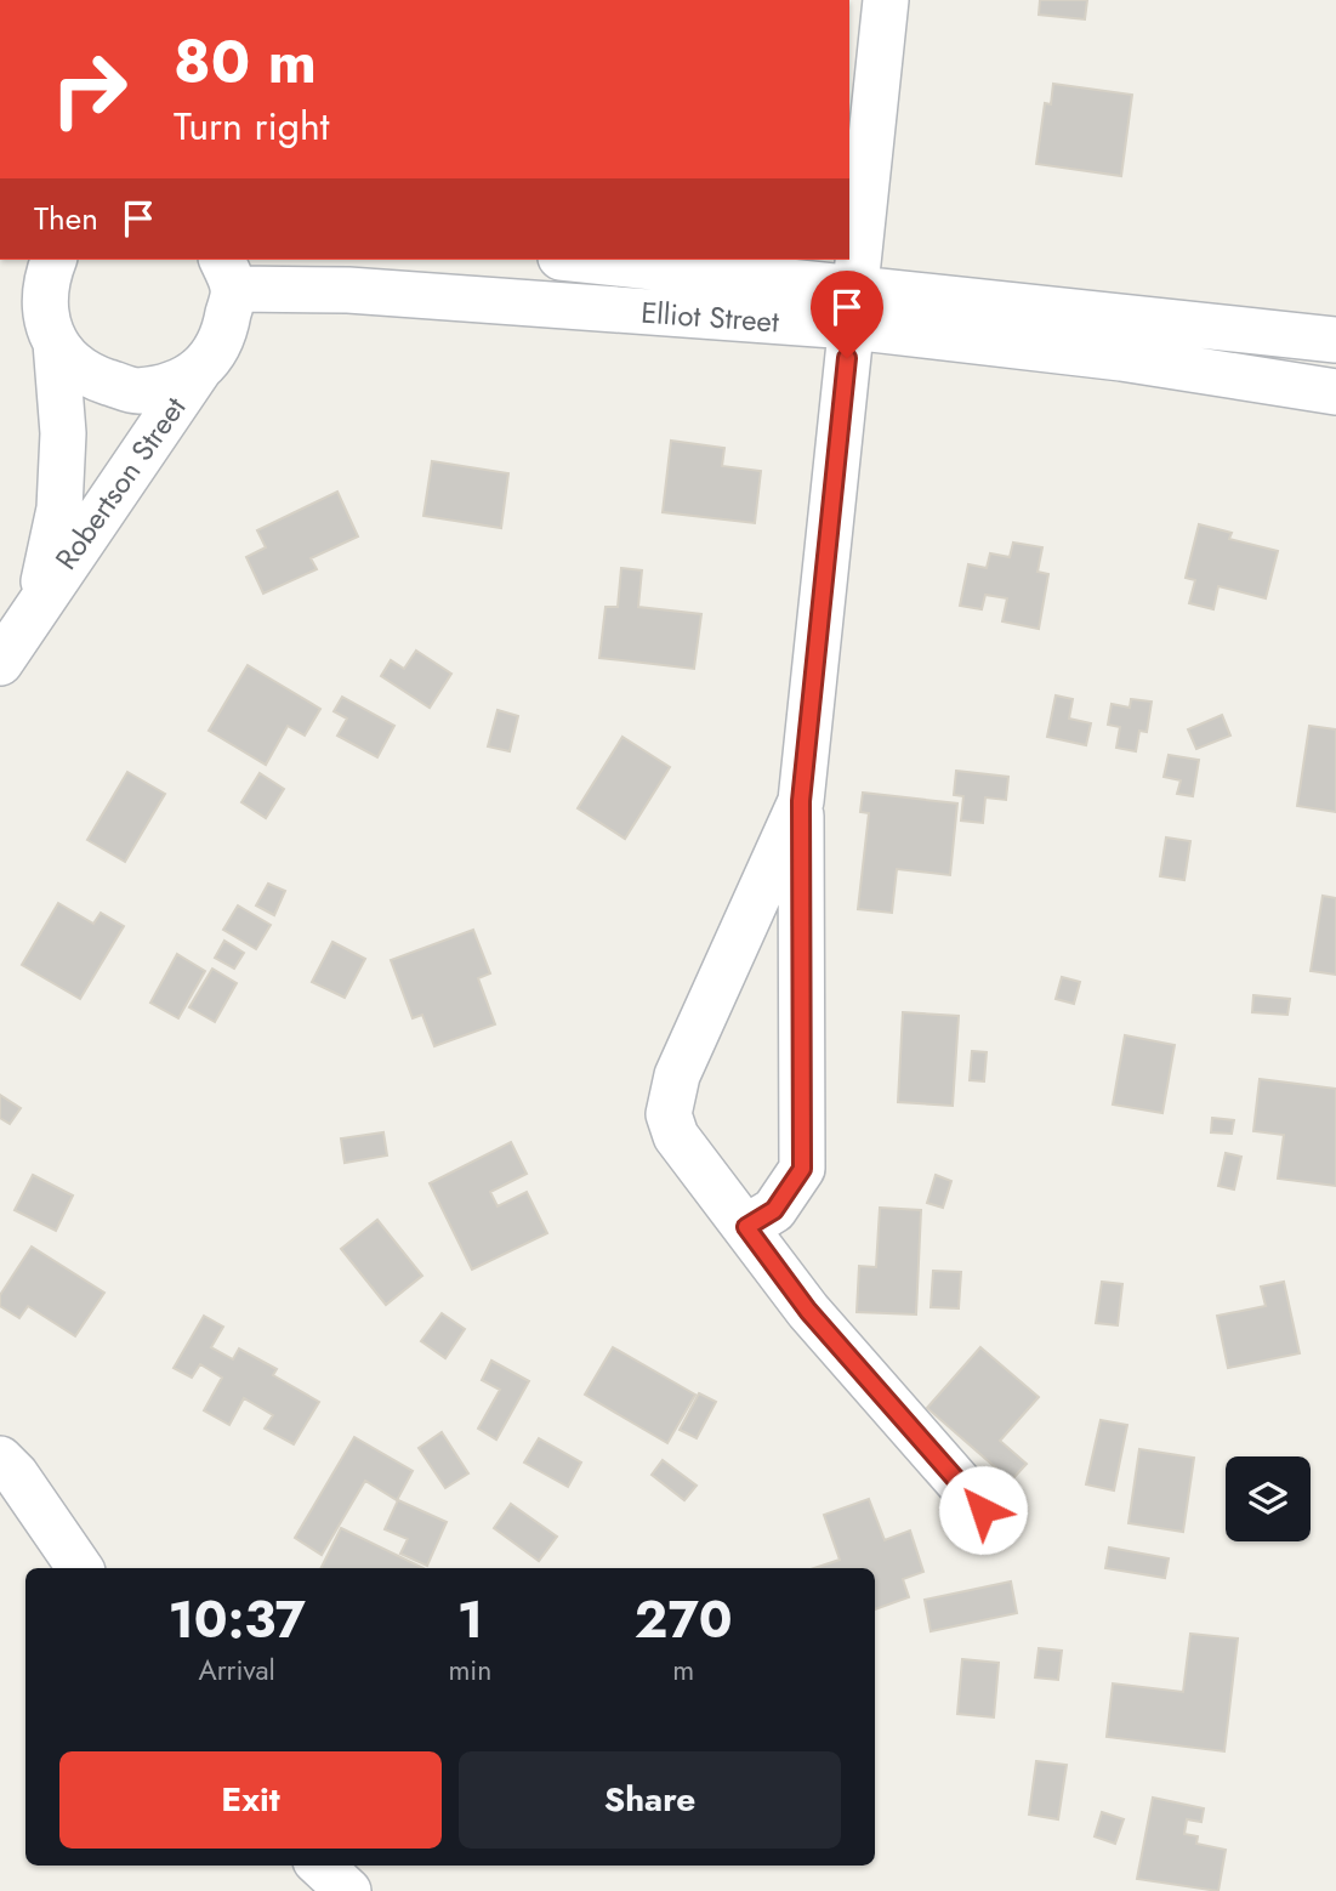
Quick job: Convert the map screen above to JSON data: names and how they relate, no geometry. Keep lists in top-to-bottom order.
{
  "streets": {
    "street": ["Elliot Street", "Robertson Street"]
  },
  "crossings": [
    ["Elliot Street", "Robertson Street"]
  ],
  "page": {
    "turn": ["80 m", "Turn right"],
    "then": "Then",
    "eta": [
      "10:37",
      "Arrival",
      "1",
      "min",
      "270",
      "m"
    ],
    "buttons": ["Exit", "Share"]
  }
}
